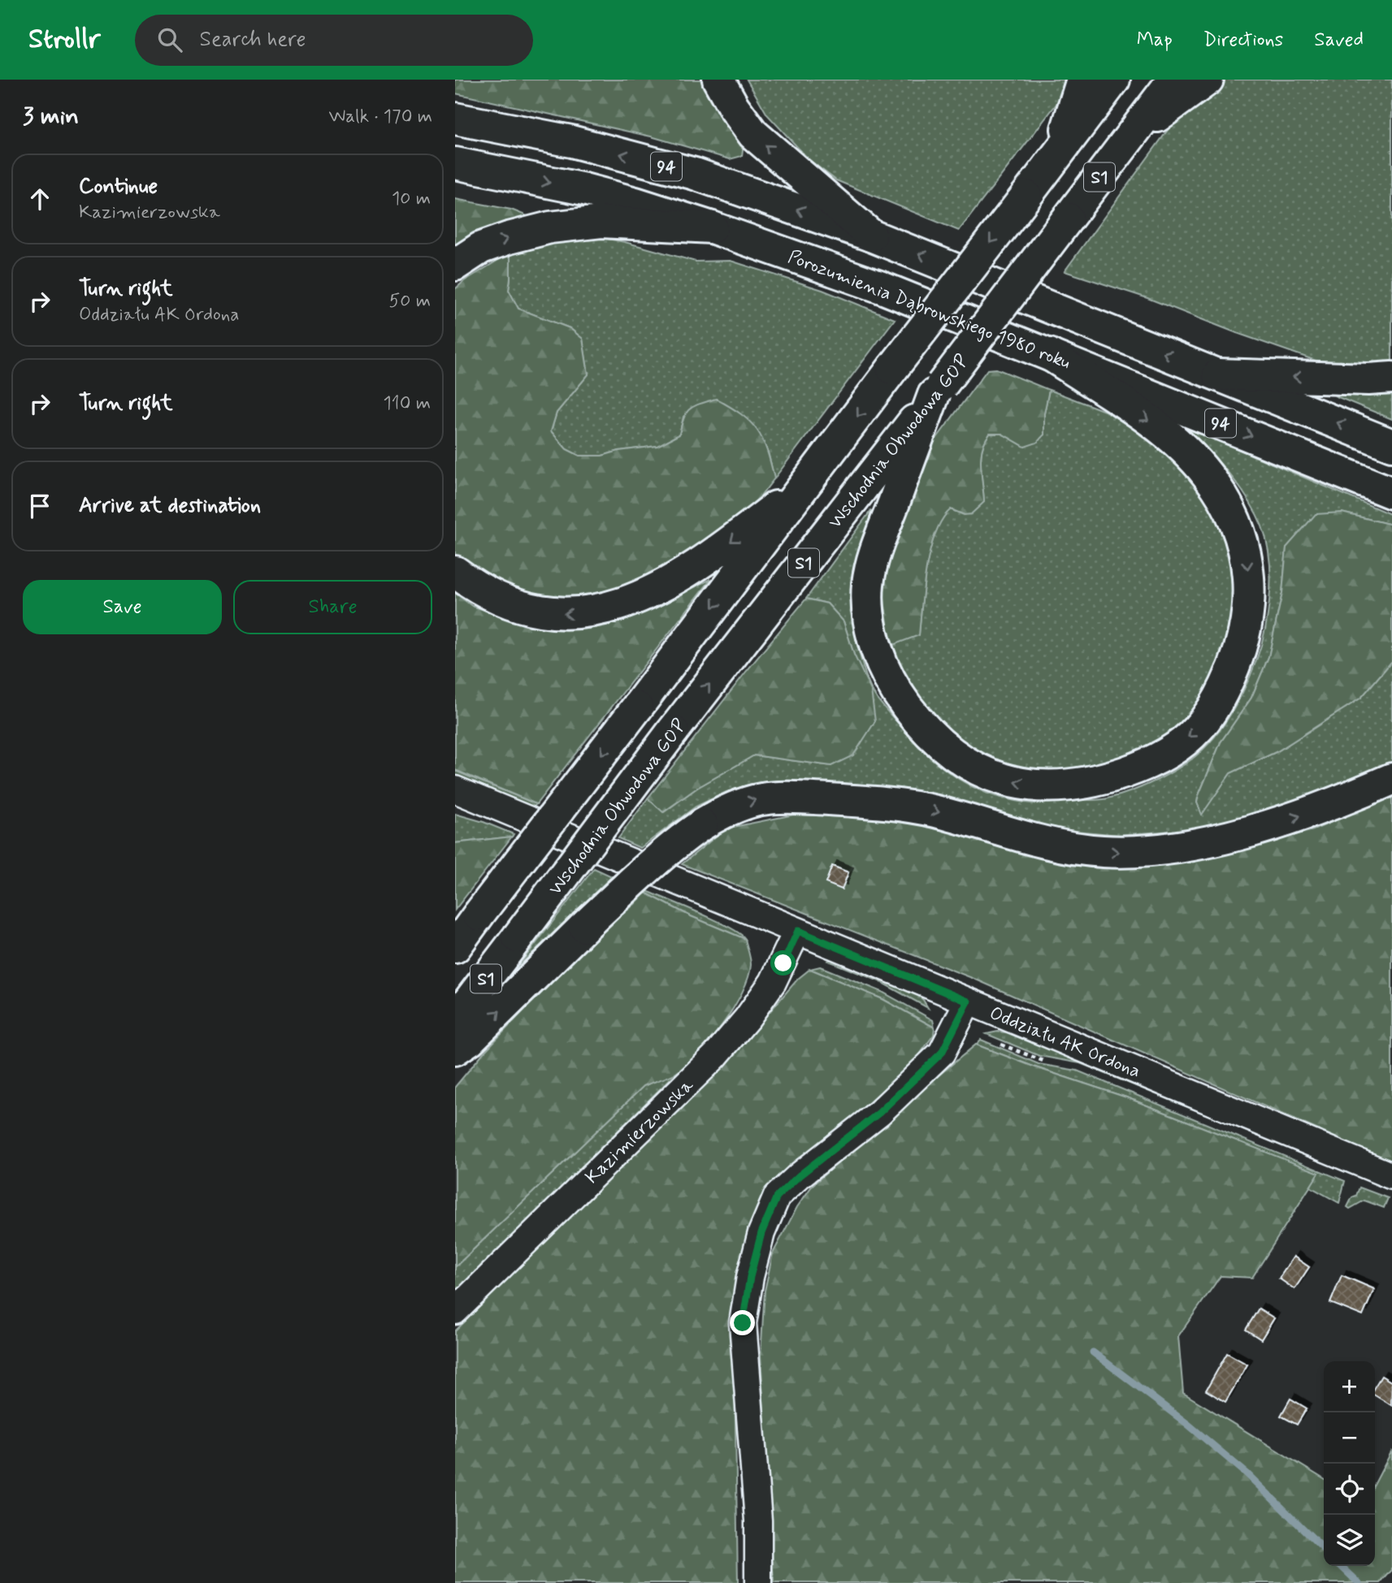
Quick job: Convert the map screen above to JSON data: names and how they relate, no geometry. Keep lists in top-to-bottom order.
{
  "streets": {
    "main road": [
      "94",
      "S1",
      "Porozumienia Dąbrowskiego 1980 roku",
      "Wschodnia Obwodowa GOP"
    ],
    "street": ["Oddziału AK Ordona", "Kazimierzowska"]
  },
  "crossings": [
    ["Oddziału AK Ordona", "Kazimierzowska"]
  ],
  "page": {
    "header": "Strollr",
    "search": "Search here",
    "nav": ["Map", "Directions", "Saved"],
    "heading": ["3 min", "Walk · 170 m"],
    "list": [
      ["Continue", "Kazimierzowska", "10 m"],
      ["Turn right", "Oddziału AK Ordona", "50 m"],
      ["Turn right", "110 m"],
      "Arrive at destination"
    ],
    "buttons": ["Save", "Share"],
    "map_buttons": ["+", "−"]
  }
}
